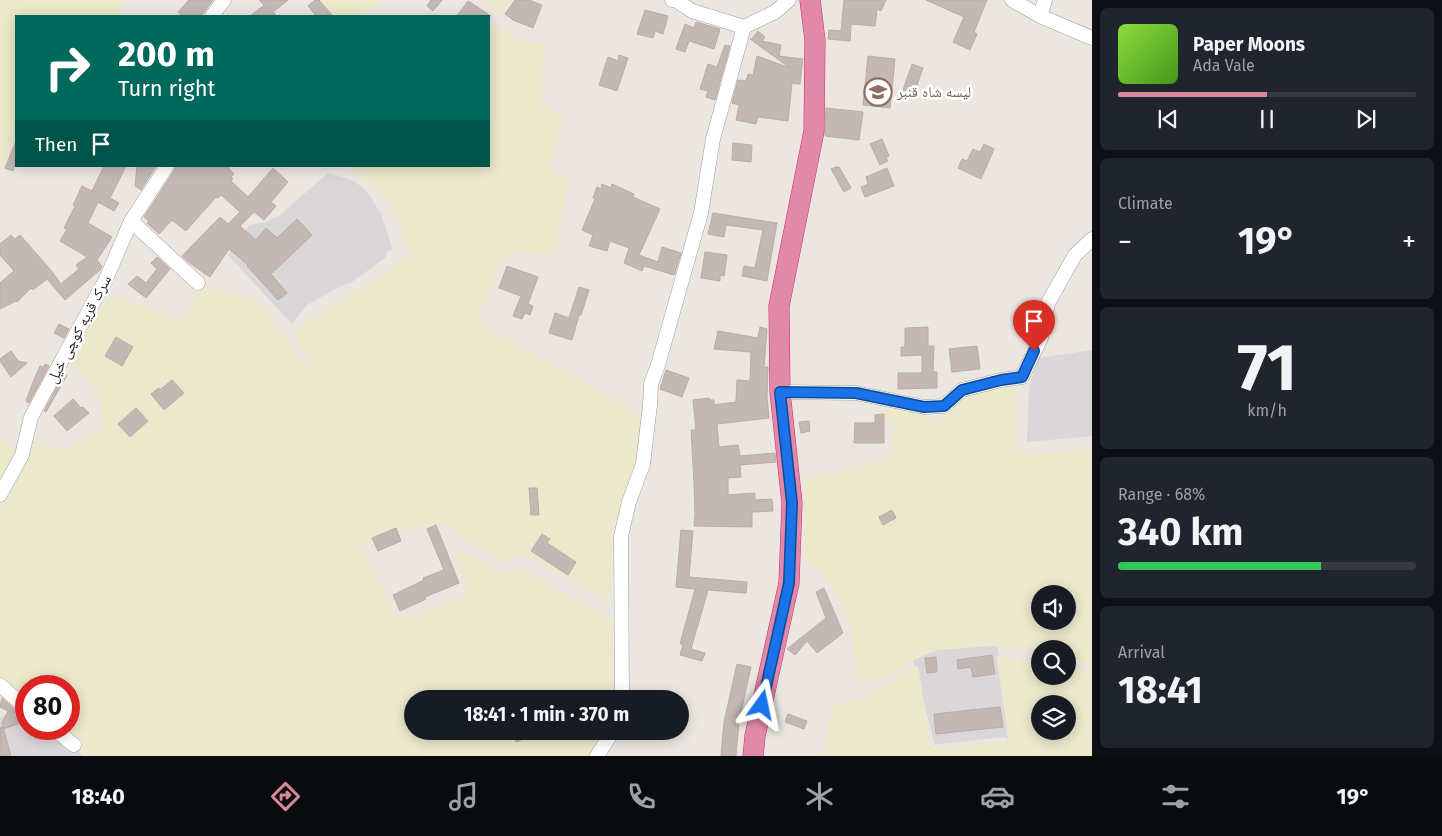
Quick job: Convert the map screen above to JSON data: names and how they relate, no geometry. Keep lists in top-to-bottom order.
{
  "streets": {
    "street": ["سرک قریه کوچی خیل"]
  },
  "places": {
    "school or university": ["لیسه شاه قنبر"]
  },
  "page": {
    "turn": ["200 m", "Turn right"],
    "song": ["Paper Moons", "Ada Vale"],
    "then": "Then",
    "tile": [
      "Climate",
      ["71", "km/h"],
      ["Range · 68%", "340 km"],
      ["Arrival", "18:41"]
    ],
    "heat": ["−", "19°", "+"],
    "limit": "80",
    "trip": "18:41 · 1 min · 370 m",
    "tabs": ["18:40", "19°"]
  }
}
